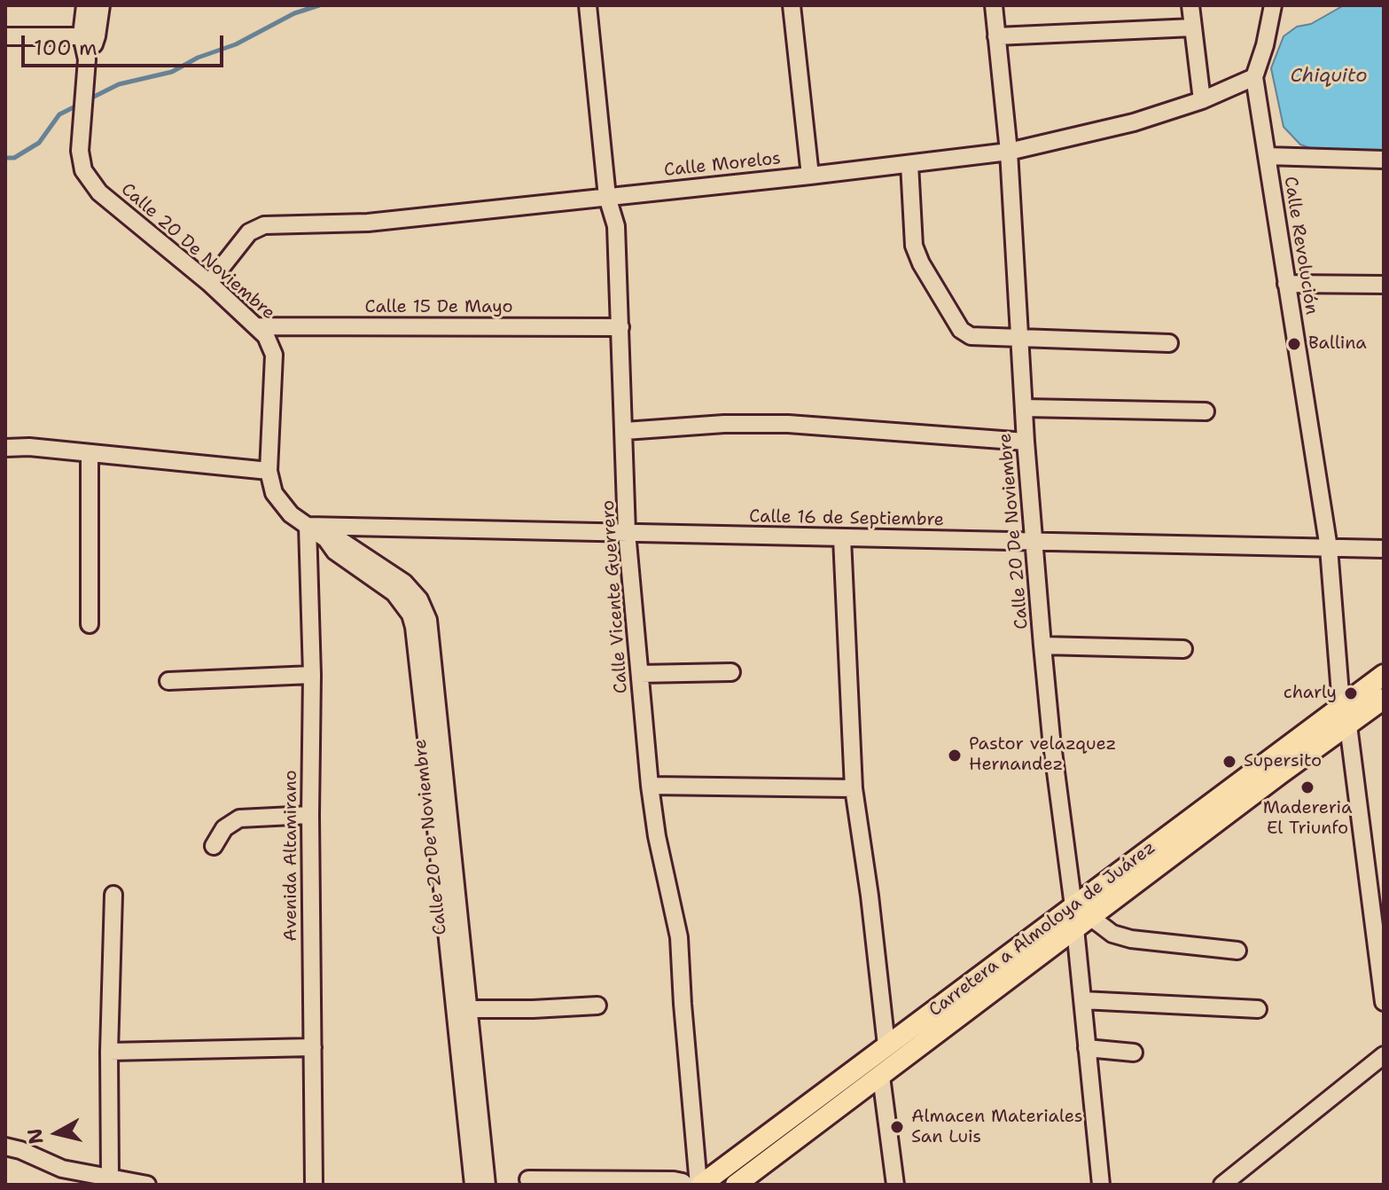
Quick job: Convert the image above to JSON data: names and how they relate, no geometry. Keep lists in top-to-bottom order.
{
  "streets": {
    "main road": ["Carretera a Almoloya de Juárez"],
    "street": [
      "Calle Morelos",
      "Calle Revolución",
      "Calle 20 De Noviembre",
      "Calle 15 De Mayo",
      "Calle 16 de Septiembre",
      "Calle Vicente Guerrero",
      "Avenida Altamirano"
    ]
  },
  "crossings": [
    ["Calle Morelos", "Calle Revolución"],
    ["Calle Morelos", "Calle 20 De Noviembre"],
    ["Calle Morelos", "Calle Vicente Guerrero"],
    ["Calle Revolución", "Calle 16 de Septiembre"],
    ["Calle Revolución", "Carretera a Almoloya de Juárez"],
    ["Calle 20 De Noviembre", "Calle 15 De Mayo"],
    ["Calle 20 De Noviembre", "Calle 16 de Septiembre"],
    ["Calle 20 De Noviembre", "Avenida Altamirano"],
    ["Calle 20 De Noviembre", "Carretera a Almoloya de Juárez"],
    ["Calle 15 De Mayo", "Calle Vicente Guerrero"],
    ["Calle 16 de Septiembre", "Calle Vicente Guerrero"],
    ["Calle 16 de Septiembre", "Avenida Altamirano"],
    ["Calle Vicente Guerrero", "Carretera a Almoloya de Juárez"]
  ],
  "water": ["Chiquito"],
  "places": [
    "Ballina",
    "charly",
    "Pastor velazquez Hernandez",
    "Supersito",
    "Madereria El Triunfo",
    "Almacen Materiales San Luis"
  ],
  "scale_bar": "100 m",
  "north": "left"
}
